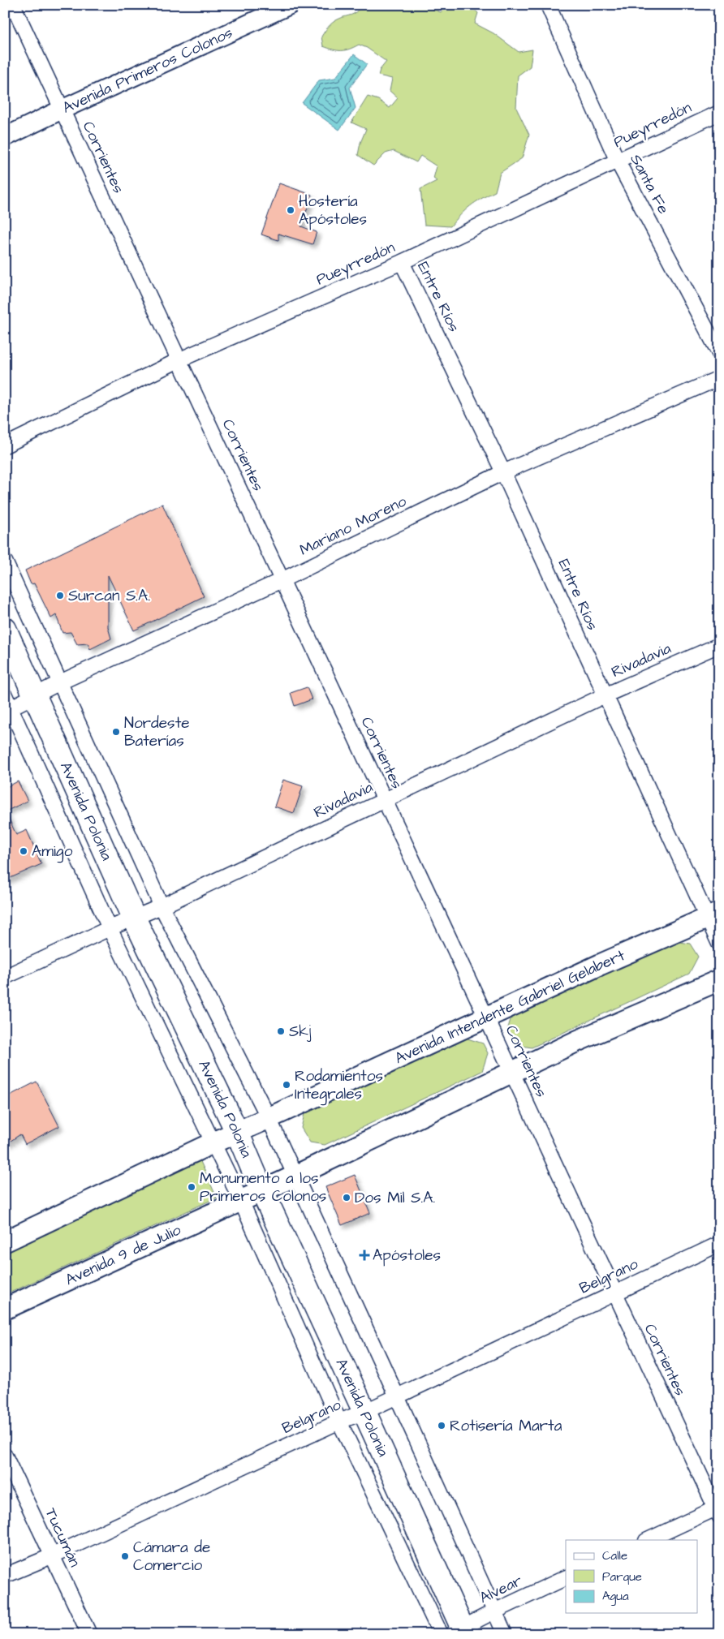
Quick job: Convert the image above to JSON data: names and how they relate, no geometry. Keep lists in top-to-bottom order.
{
  "streets": {
    "main road": ["Avenida Polonia", "Avenida Intendente Gabriel Gelabert", "Avenida 9 de Julio"],
    "street": [
      "Avenida Primeros Colonos",
      "Pueyrredón",
      "Corrientes",
      "Santa Fe",
      "Entre Ríos",
      "Mariano Moreno",
      "Rivadavia",
      "Belgrano",
      "Tucumán",
      "Alvear"
    ]
  },
  "crossings": [
    ["Avenida Primeros Colonos", "Corrientes"],
    ["Pueyrredón", "Corrientes"],
    ["Pueyrredón", "Santa Fe"],
    ["Pueyrredón", "Entre Ríos"],
    ["Corrientes", "Mariano Moreno"],
    ["Corrientes", "Rivadavia"],
    ["Corrientes", "Avenida Intendente Gabriel Gelabert"],
    ["Corrientes", "Belgrano"],
    ["Entre Ríos", "Mariano Moreno"],
    ["Entre Ríos", "Rivadavia"],
    ["Entre Ríos", "Avenida Intendente Gabriel Gelabert"],
    ["Mariano Moreno", "Avenida Polonia"],
    ["Rivadavia", "Avenida Polonia"],
    ["Avenida Polonia", "Avenida Intendente Gabriel Gelabert"],
    ["Avenida Polonia", "Avenida 9 de Julio"],
    ["Avenida Polonia", "Belgrano"],
    ["Avenida Polonia", "Alvear"],
    ["Belgrano", "Tucumán"]
  ],
  "places": {
    "other": [
      "Hostería Apóstoles",
      "Surcan S.A.",
      "Nordeste Baterías",
      "Amigo",
      "Skj",
      "Rodamientos Integrales",
      "Monumento a los Primeros Colonos",
      "Dos Mil S.A.",
      "Rotisería Marta",
      "Cámara de Comercio"
    ],
    "health": ["Apóstoles"]
  },
  "legend": ["Calle", "Parque", "Agua"]
}
